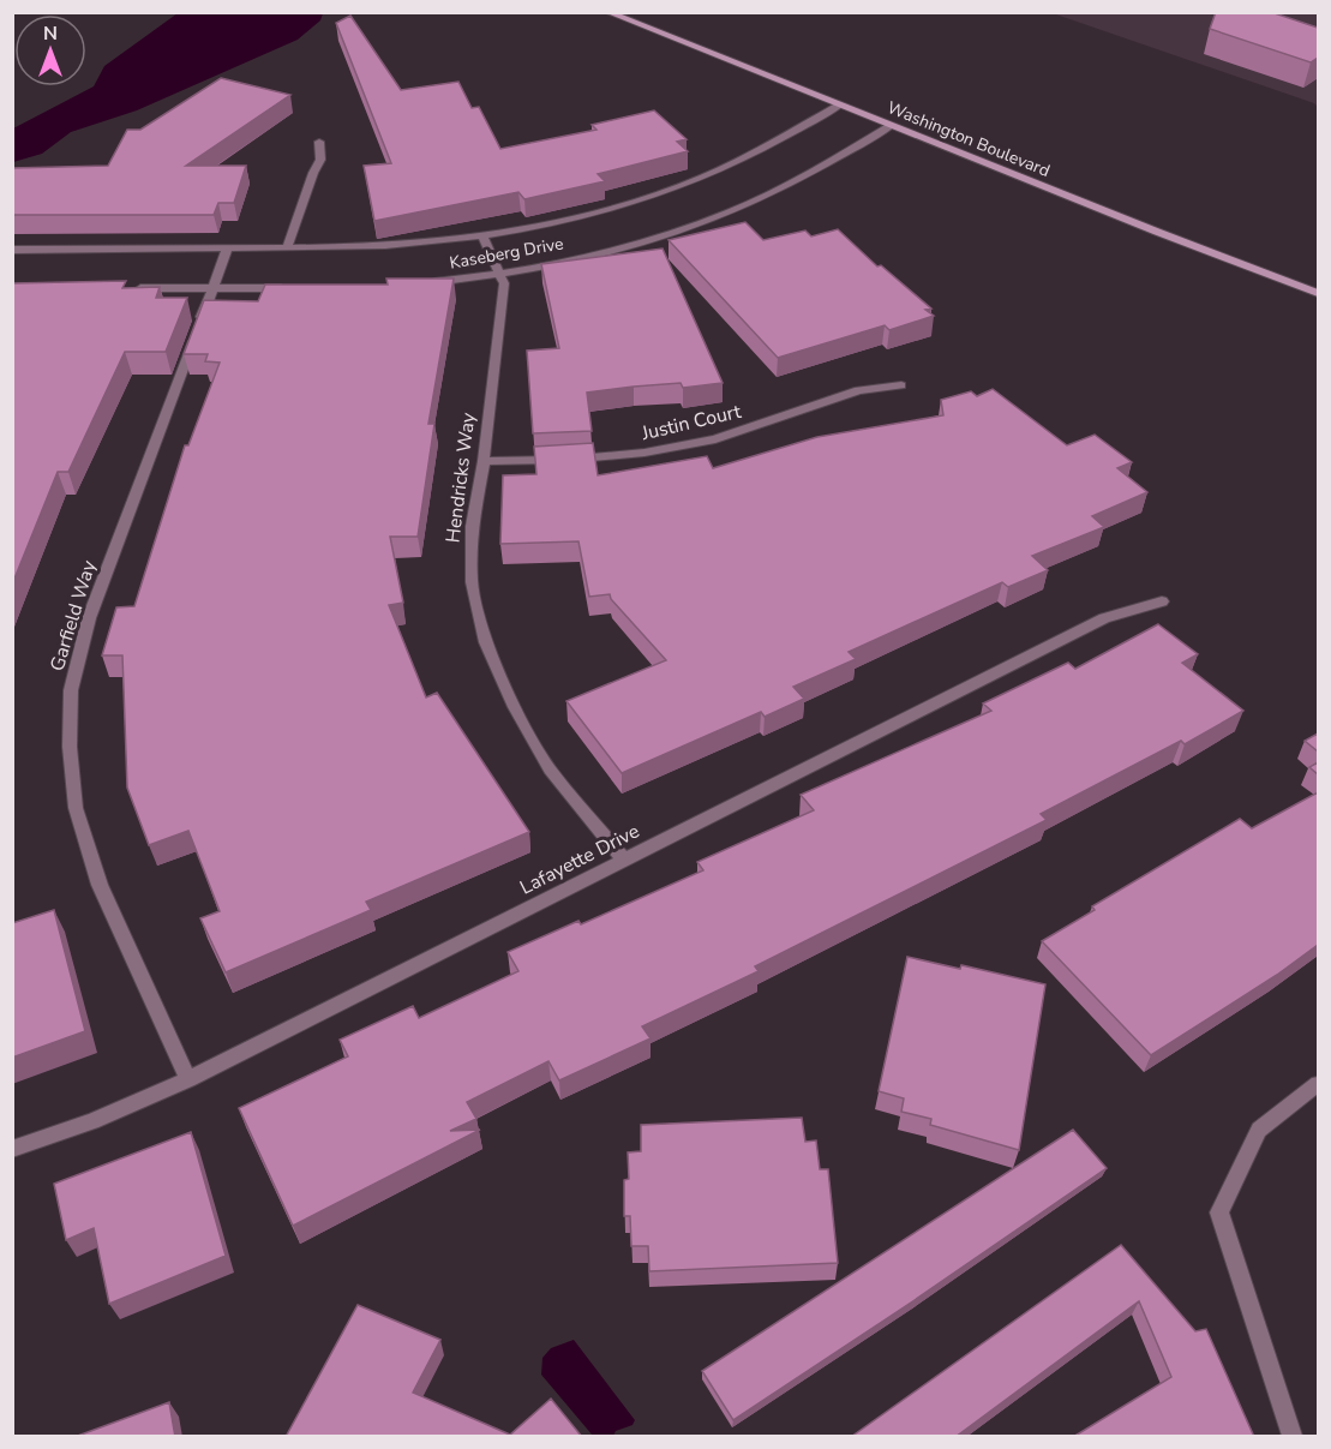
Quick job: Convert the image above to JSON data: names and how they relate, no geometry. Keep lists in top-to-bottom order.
{
  "streets": {
    "main road": ["Washington Boulevard"],
    "street": [
      "Kaseberg Drive",
      "Justin Court",
      "Hendricks Way",
      "Garfield Way",
      "Lafayette Drive"
    ]
  },
  "crossings": [
    ["Washington Boulevard", "Kaseberg Drive"],
    ["Kaseberg Drive", "Hendricks Way"],
    ["Kaseberg Drive", "Garfield Way"],
    ["Justin Court", "Hendricks Way"],
    ["Hendricks Way", "Lafayette Drive"],
    ["Garfield Way", "Lafayette Drive"]
  ],
  "north": "top"
}
